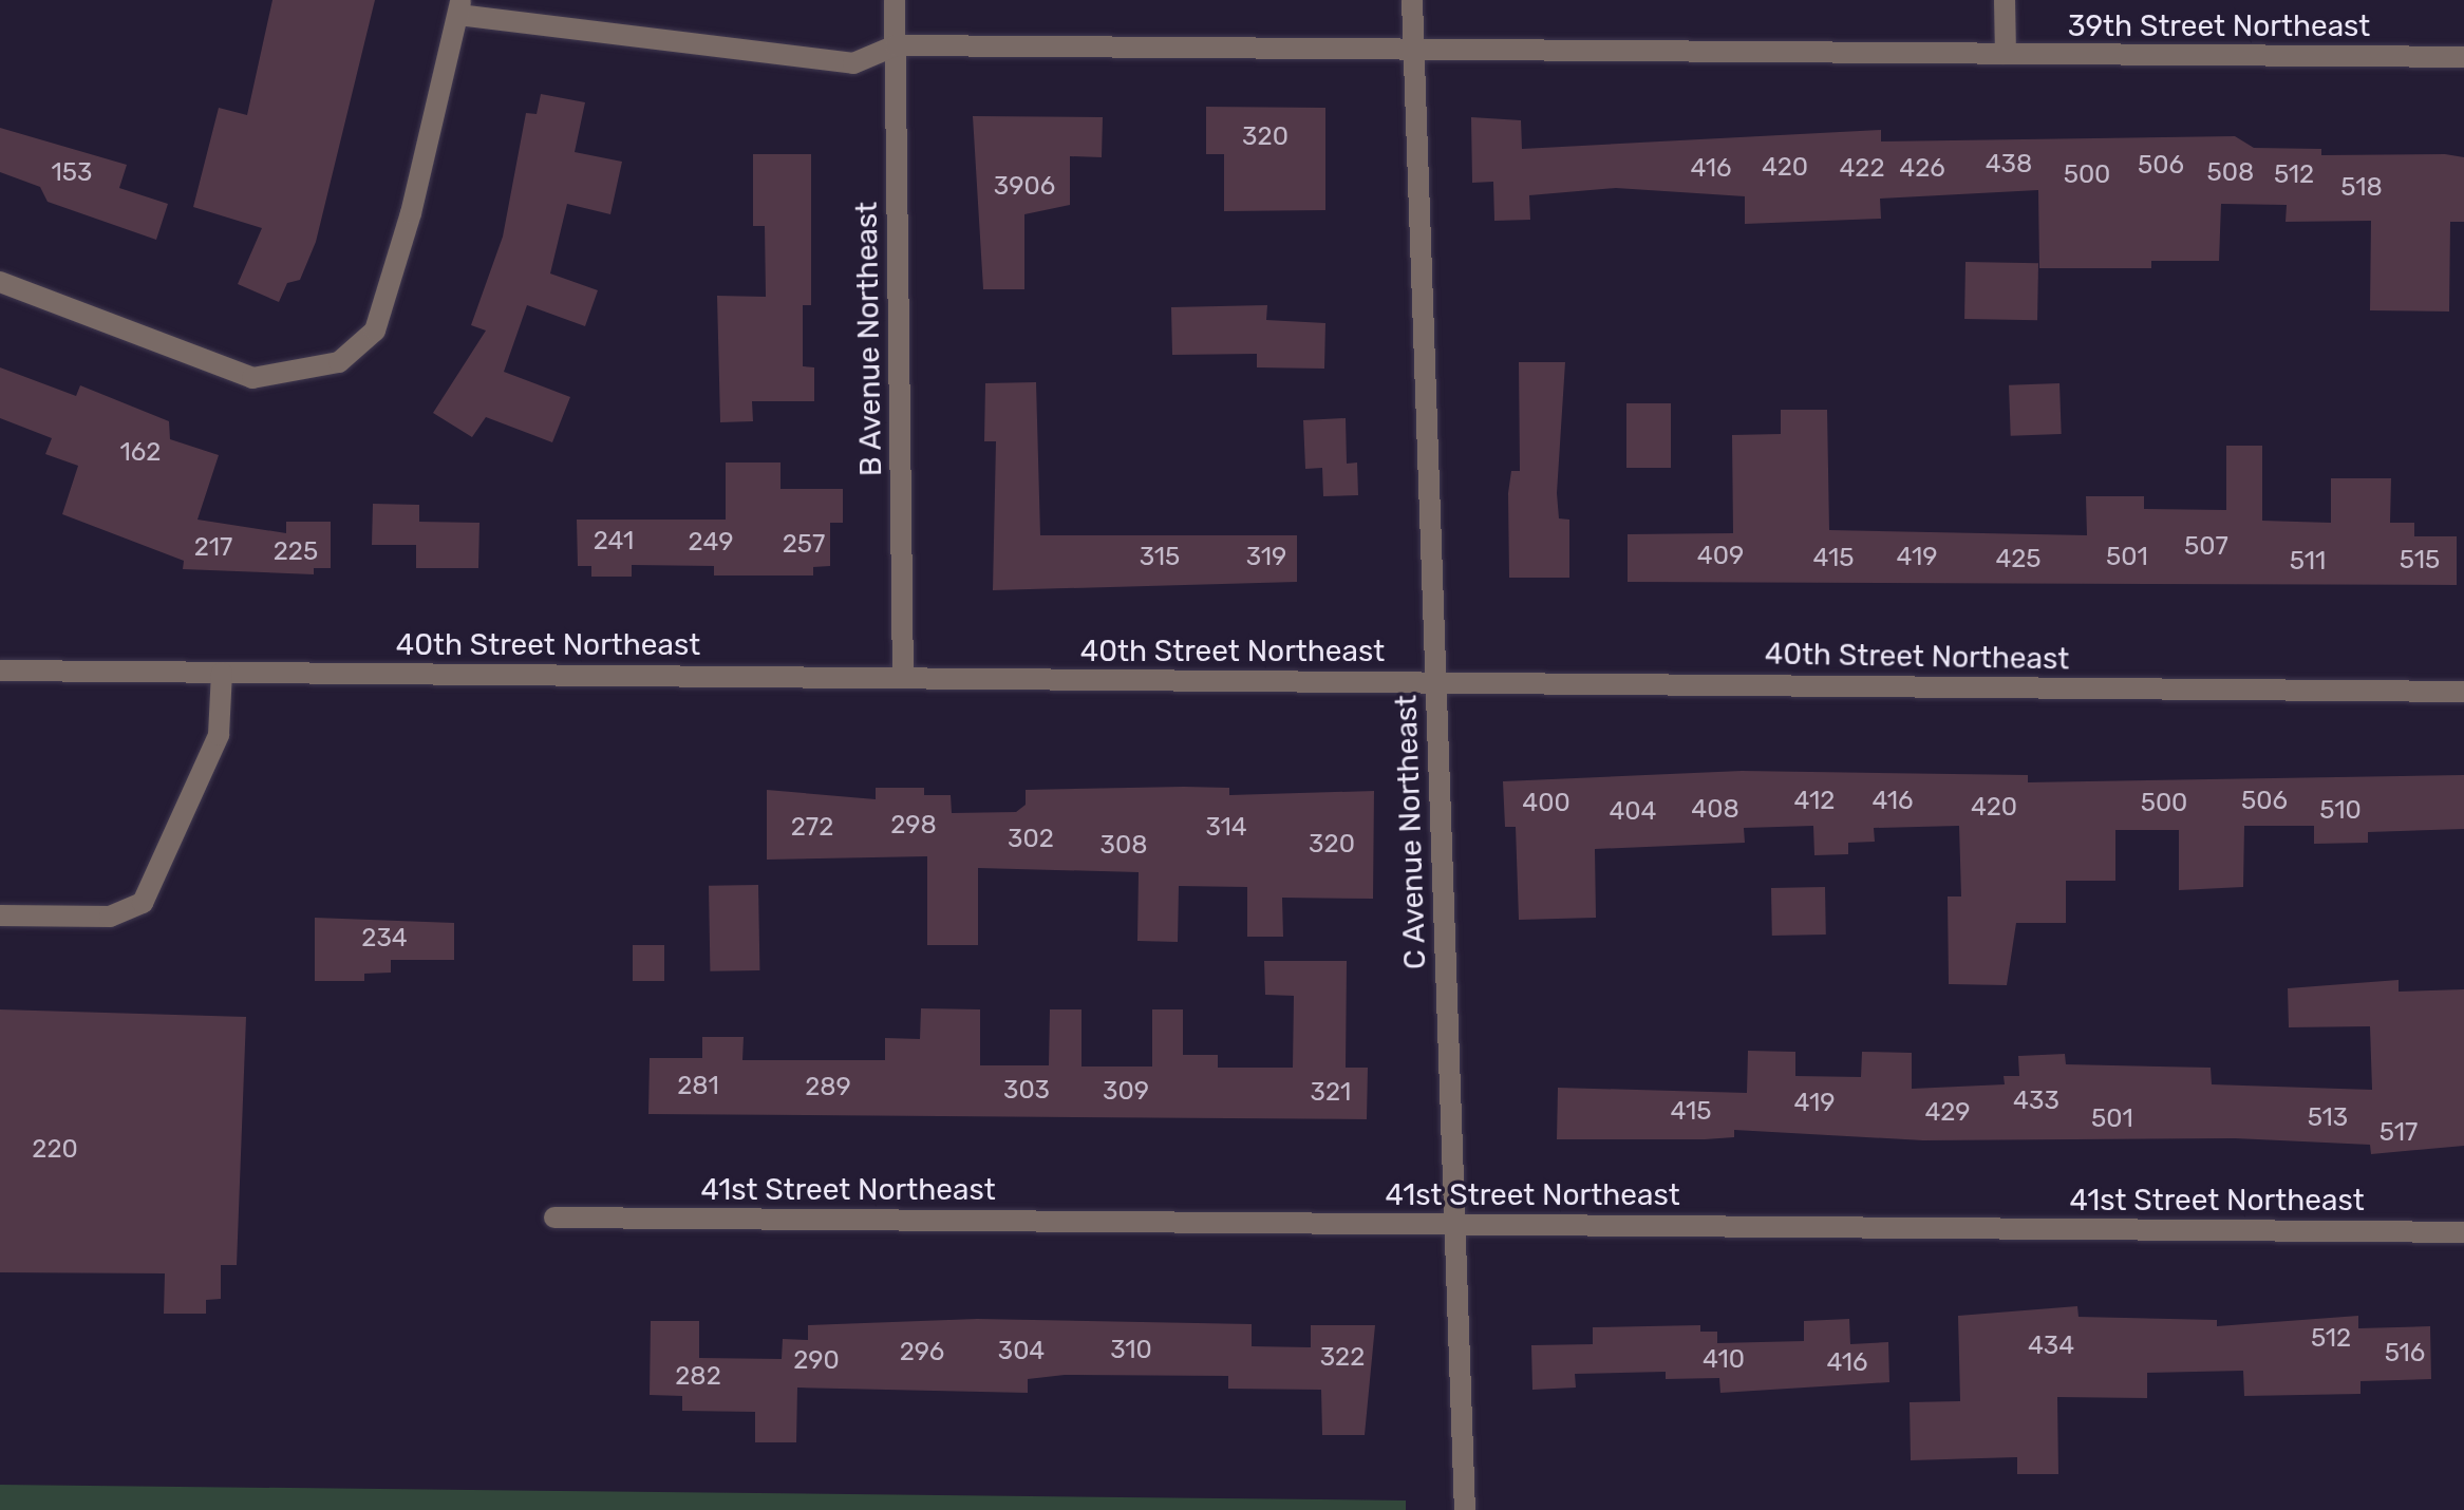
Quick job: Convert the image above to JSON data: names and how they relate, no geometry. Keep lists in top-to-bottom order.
{
  "streets": {
    "street": [
      "39th Street Northeast",
      "B Avenue Northeast",
      "40th Street Northeast",
      "C Avenue Northeast",
      "41st Street Northeast"
    ]
  },
  "crossings": [
    ["39th Street Northeast", "B Avenue Northeast"],
    ["39th Street Northeast", "C Avenue Northeast"],
    ["B Avenue Northeast", "40th Street Northeast"],
    ["40th Street Northeast", "C Avenue Northeast"],
    ["C Avenue Northeast", "41st Street Northeast"]
  ],
  "house_numbers": [
    "320",
    "438",
    "506",
    "420",
    "416",
    "422",
    "426",
    "153",
    "508",
    "500",
    "512",
    "3906",
    "518",
    "162",
    "241",
    "249",
    "257",
    "507",
    "217",
    "225",
    "409",
    "315",
    "319",
    "419",
    "501",
    "415",
    "425",
    "515",
    "511",
    "412",
    "416",
    "506",
    "400",
    "500",
    "420",
    "408",
    "510",
    "404",
    "298",
    "272",
    "314",
    "302",
    "320",
    "308",
    "234",
    "281",
    "289",
    "303",
    "309",
    "321",
    "433",
    "419",
    "415",
    "429",
    "513",
    "501",
    "517",
    "220",
    "512",
    "434",
    "310",
    "304",
    "296",
    "516",
    "322",
    "410",
    "290",
    "416",
    "282"
  ]
}
